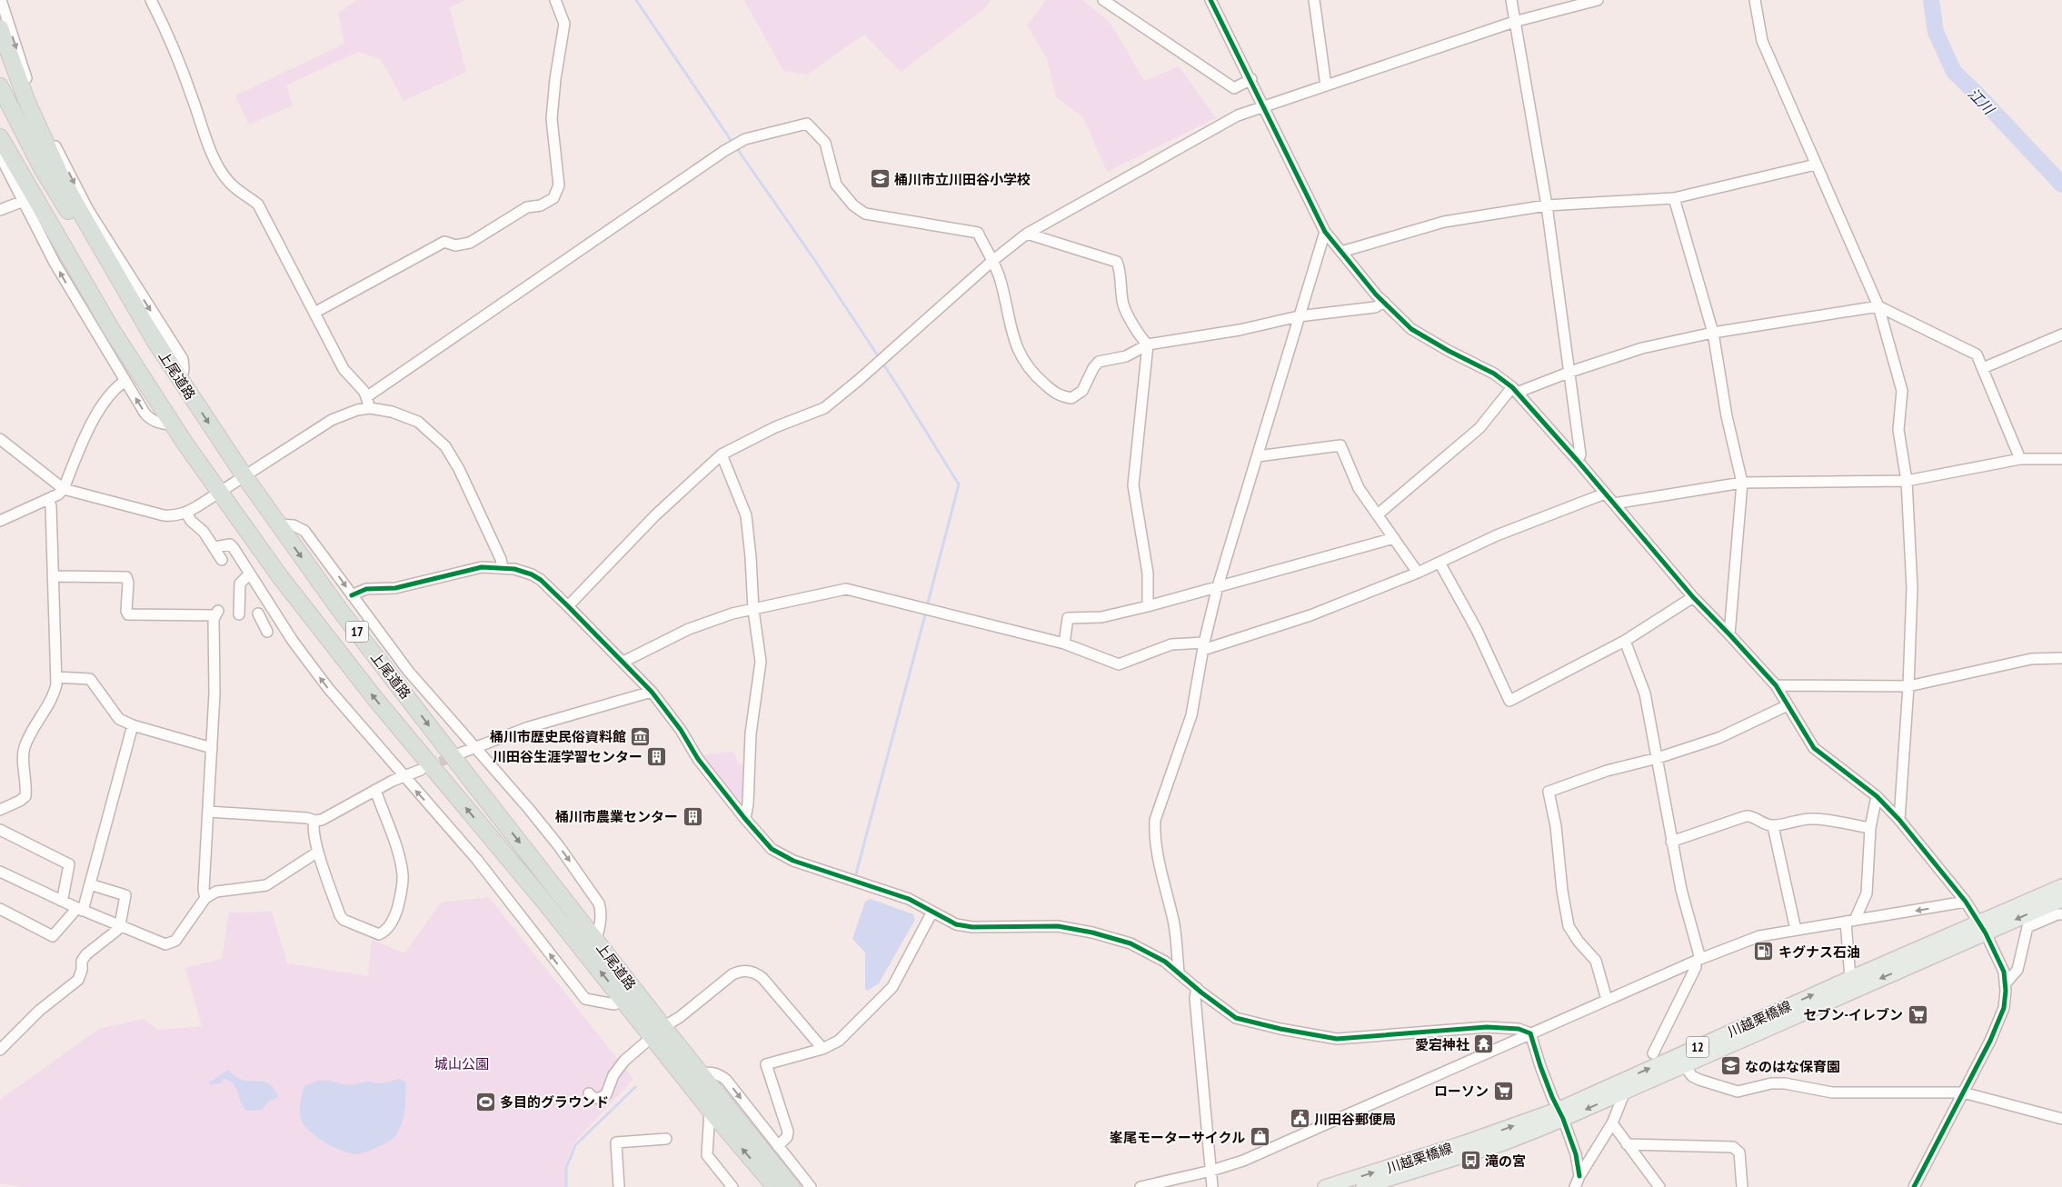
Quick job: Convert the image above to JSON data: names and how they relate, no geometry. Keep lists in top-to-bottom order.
{
  "streets": {
    "highway": ["上尾道路", "17"],
    "main road": ["川越栗橋線", "12"]
  },
  "water": ["江川"],
  "parks": ["城山公園"],
  "places": {
    "school or university": ["桶川市立川田谷小学校", "なのはな保育園"],
    "museum": ["桶川市歴史民俗資料館"],
    "building": ["川田谷生涯学習センター", "桶川市農業センター"],
    "fuel station": ["キグナス石油"],
    "supermarket": ["セブン-イレブン", "ローソン"],
    "temple": ["愛宕神社"],
    "sports": ["多目的グラウンド"],
    "public building": ["川田谷郵便局"],
    "shop": ["峯尾モーターサイクル"],
    "bus stop": ["滝の宮"]
  }
}
